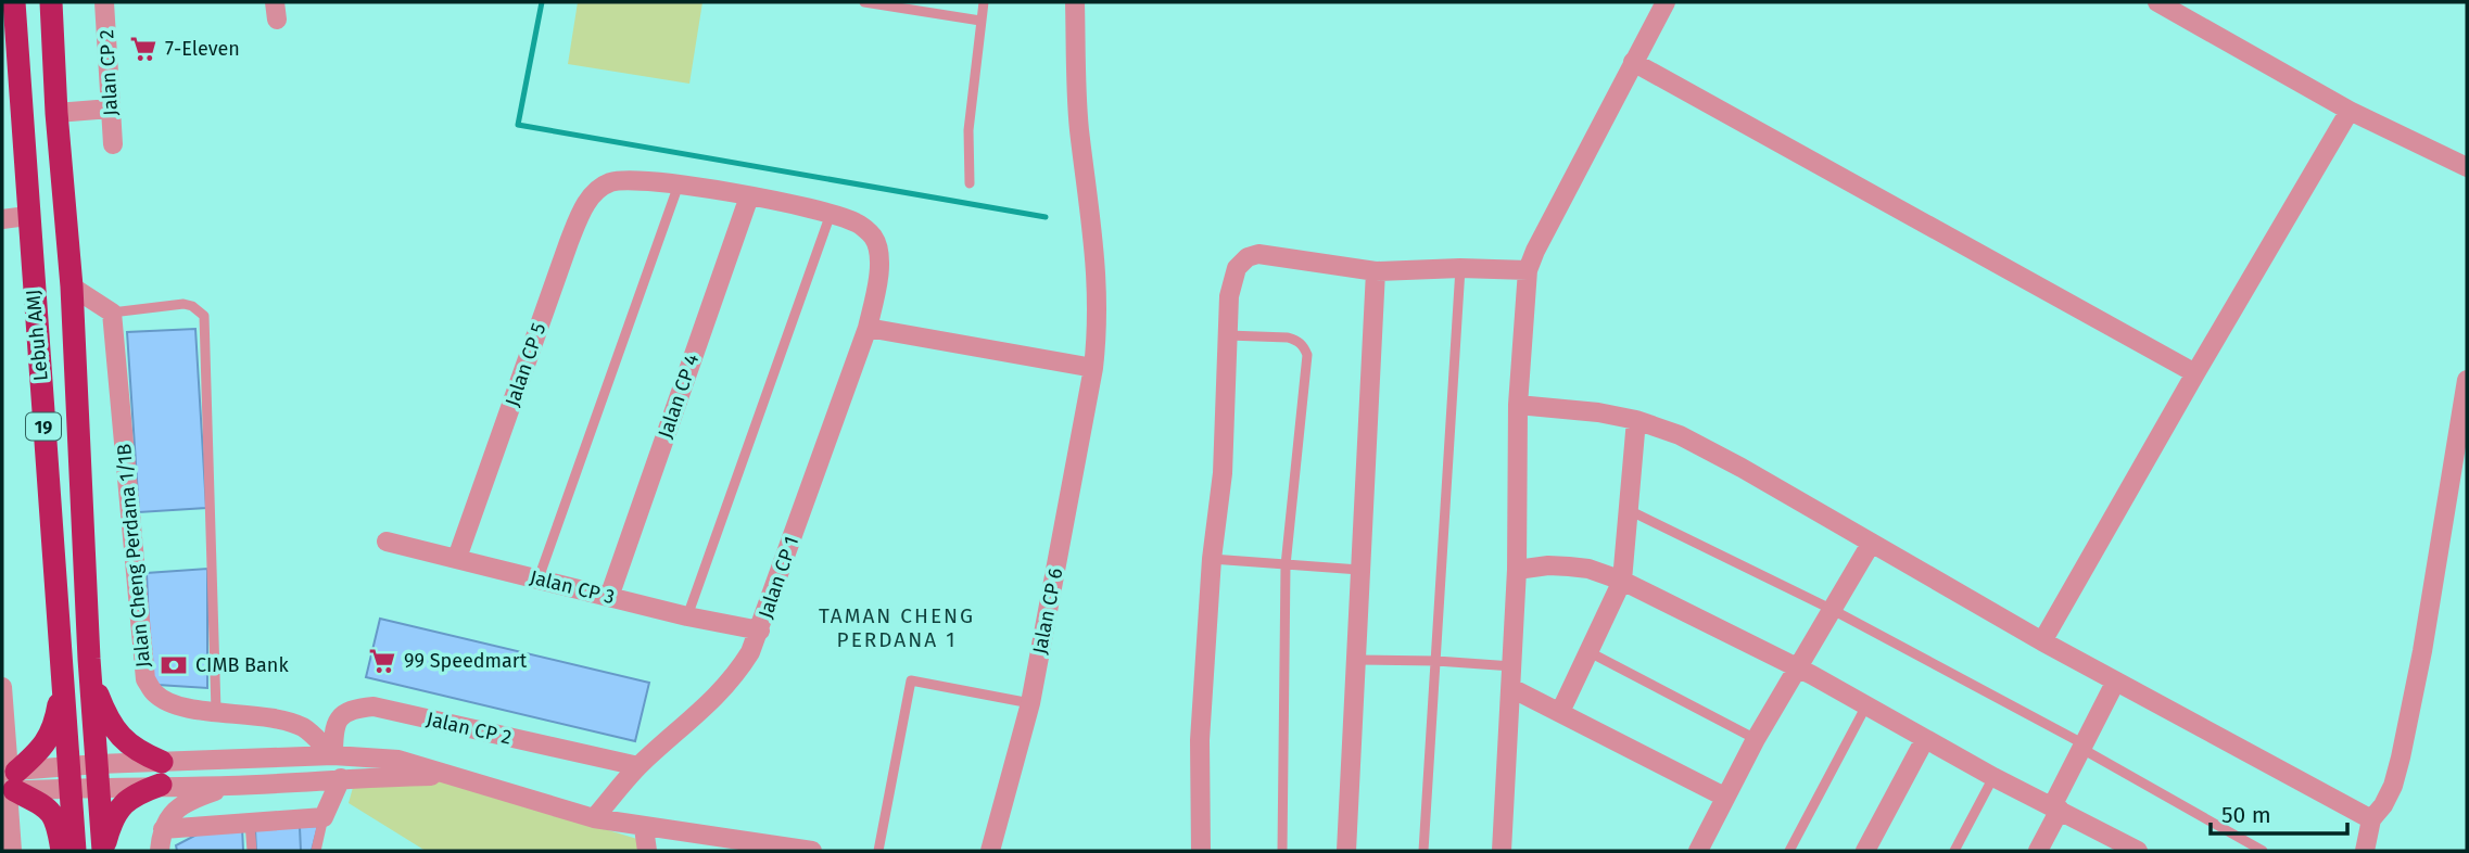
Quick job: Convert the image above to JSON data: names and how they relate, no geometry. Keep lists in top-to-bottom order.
{
  "streets": {
    "highway": ["Lebuh AMJ", "19"],
    "street": [
      "Jalan CP 2",
      "Jalan CP 5",
      "Jalan CP 4",
      "Jalan Cheng Perdana 1/1B",
      "Jalan CP 1",
      "Jalan CP 3",
      "Jalan CP 6"
    ]
  },
  "crossings": [
    ["Jalan CP 2", "Jalan Cheng Perdana 1/1B"],
    ["Jalan CP 2", "Jalan CP 1"],
    ["Jalan CP 5", "Jalan CP 3"],
    ["Jalan CP 4", "Jalan CP 3"],
    ["Jalan CP 1", "Jalan CP 3"]
  ],
  "districts": ["TAMAN CHENG PERDANA 1"],
  "places": {
    "supermarket": ["7-Eleven", "99 Speedmart"],
    "bank": ["CIMB Bank"]
  },
  "scale_bar": "50 m"
}
